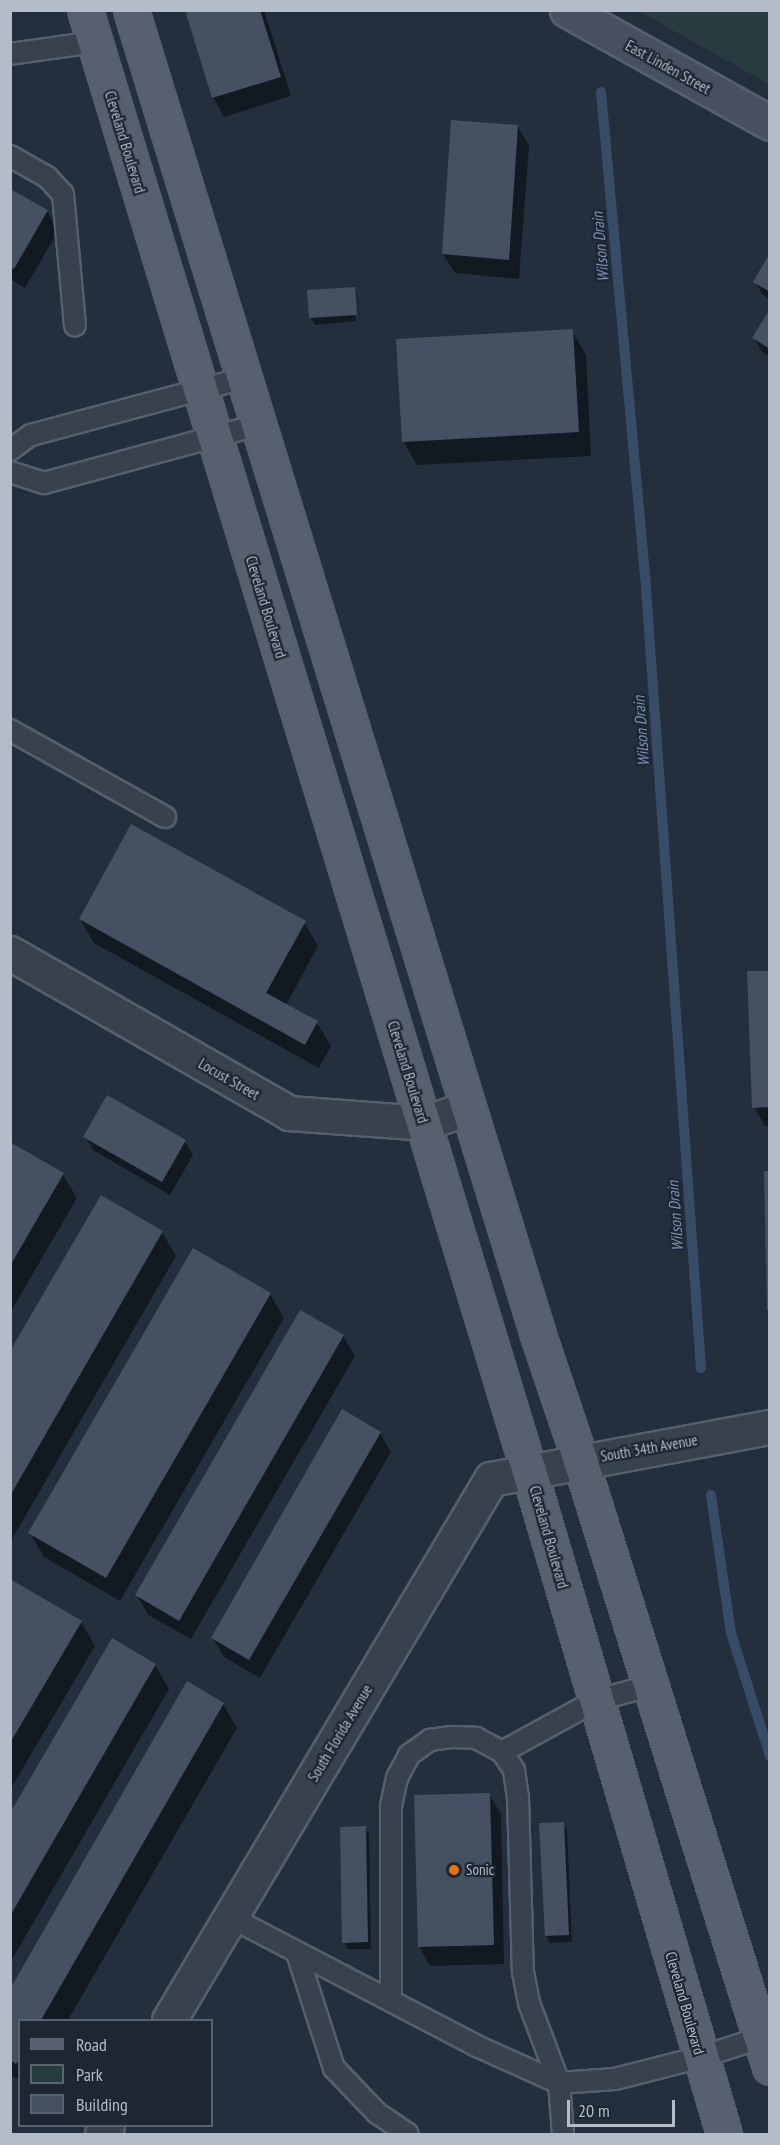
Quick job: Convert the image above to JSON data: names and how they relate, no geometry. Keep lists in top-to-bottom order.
{
  "streets": {
    "main road": ["East Linden Street", "Cleveland Boulevard"],
    "street": ["Locust Street", "South 34th Avenue", "South Florida Avenue"]
  },
  "crossings": [
    ["Cleveland Boulevard", "Locust Street"],
    ["Cleveland Boulevard", "South 34th Avenue"],
    ["Cleveland Boulevard", "South Florida Avenue"],
    ["South 34th Avenue", "South Florida Avenue"]
  ],
  "water": ["Wilson Drain"],
  "places": ["Sonic"],
  "legend": ["Road", "Park", "Building"],
  "scale_bar": "20 m"
}
